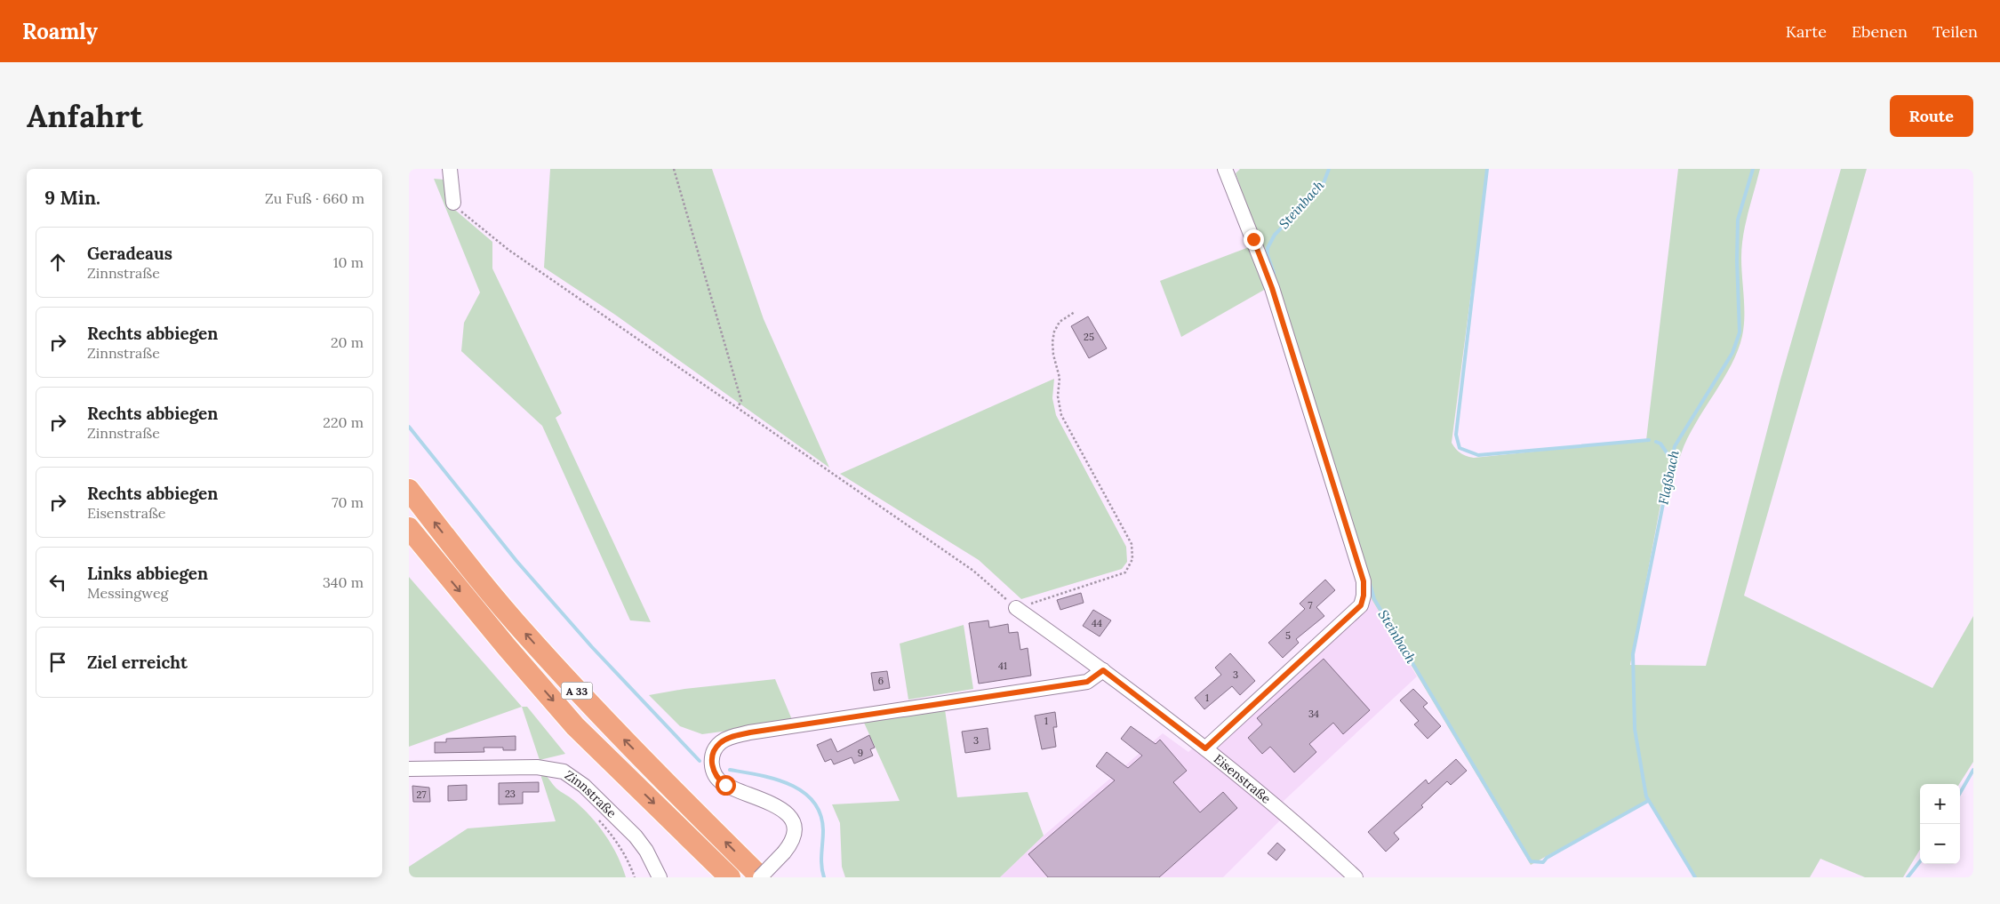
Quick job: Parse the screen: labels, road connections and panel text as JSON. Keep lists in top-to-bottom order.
{
  "streets": {
    "highway": ["A 33"],
    "street": ["Eisenstraße", "Zinnstraße"]
  },
  "water": ["Steinbach", "Flaßbach"],
  "house_numbers": [
    "25",
    "7",
    "44",
    "5",
    "41",
    "3",
    "6",
    "1",
    "34",
    "1",
    "3",
    "9",
    "23",
    "27"
  ],
  "page": {
    "header": "Roamly",
    "nav": ["Karte", "Ebenen", "Teilen"],
    "buttons": "Route",
    "title": "Anfahrt",
    "heading": ["9 Min.", "Zu Fuß · 660 m"],
    "list": [
      ["Geradeaus", "Zinnstraße", "10 m"],
      ["Rechts abbiegen", "Zinnstraße", "20 m"],
      ["Rechts abbiegen", "Zinnstraße", "220 m"],
      ["Rechts abbiegen", "Eisenstraße", "70 m"],
      ["Links abbiegen", "Messingweg", "340 m"],
      "Ziel erreicht"
    ],
    "map_buttons": ["+", "−"]
  }
}
